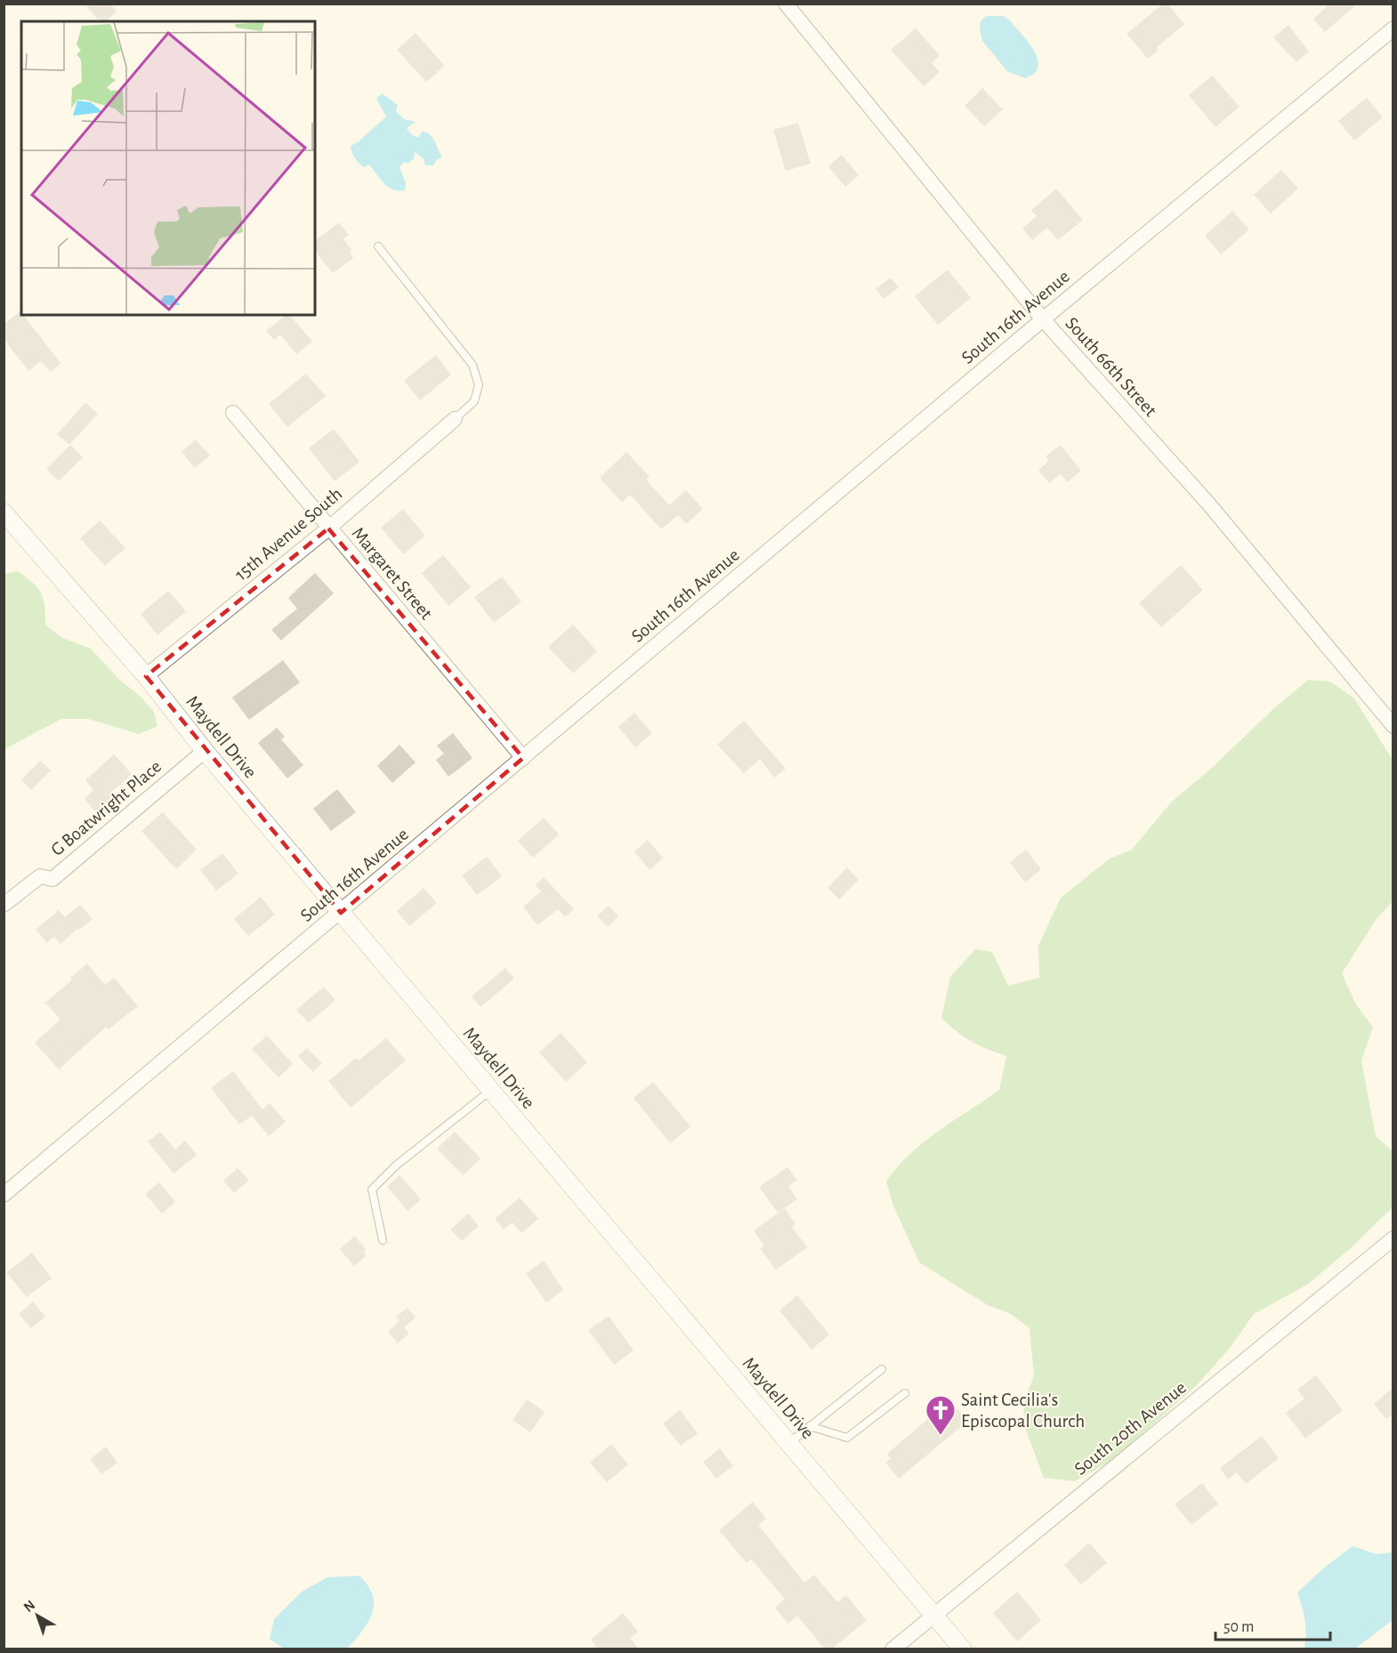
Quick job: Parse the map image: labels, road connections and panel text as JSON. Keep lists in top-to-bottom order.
{
  "streets": {
    "street": [
      "South 16th Avenue",
      "South 66th Street",
      "15th Avenue South",
      "Margaret Street",
      "Maydell Drive",
      "G Boatwright Place",
      "South 20th Avenue"
    ]
  },
  "crossings": [
    ["South 16th Avenue", "South 66th Street"],
    ["South 16th Avenue", "Margaret Street"],
    ["South 16th Avenue", "Maydell Drive"],
    ["15th Avenue South", "Margaret Street"],
    ["15th Avenue South", "Maydell Drive"],
    ["Maydell Drive", "G Boatwright Place"],
    ["Maydell Drive", "South 20th Avenue"]
  ],
  "places": {
    "church": ["Saint Cecilia's Episcopal Church"]
  },
  "scale_bar": "50 m",
  "north": "top left"
}
